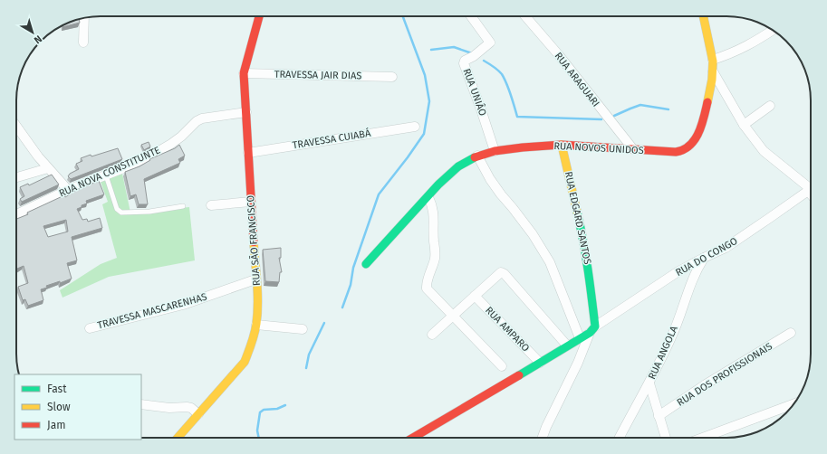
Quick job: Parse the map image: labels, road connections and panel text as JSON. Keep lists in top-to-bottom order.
{
  "streets": {
    "street": [
      "TRAVESSA JAIR DIAS",
      "RUA ARAGUARI",
      "RUA UNIÂO",
      "TRAVESSA CUIABÁ",
      "RUA NOVOS UNIDOS",
      "RUA NOVA CONSTITUNTE",
      "RUA EDGARD SANTOS",
      "RUA SÃO FRANCISCO",
      "RUA DO CONGO",
      "TRAVESSA MASCARENHAS",
      "RUA AMPARO",
      "RUA ANGOLA",
      "RUA DOS PROFISSIONAIS"
    ]
  },
  "crossings": [
    ["TRAVESSA JAIR DIAS", "RUA SÃO FRANCISCO"],
    ["RUA ARAGUARI", "RUA NOVOS UNIDOS"],
    ["RUA UNIÂO", "RUA NOVOS UNIDOS"],
    ["TRAVESSA CUIABÁ", "RUA SÃO FRANCISCO"],
    ["RUA NOVOS UNIDOS", "RUA EDGARD SANTOS"],
    ["RUA NOVA CONSTITUNTE", "RUA SÃO FRANCISCO"],
    ["RUA EDGARD SANTOS", "RUA DO CONGO"],
    ["RUA SÃO FRANCISCO", "TRAVESSA MASCARENHAS"],
    ["RUA DO CONGO", "RUA AMPARO"],
    ["RUA DO CONGO", "RUA ANGOLA"]
  ],
  "legend": ["Fast", "Slow", "Jam"],
  "north": "bottom right"
}
